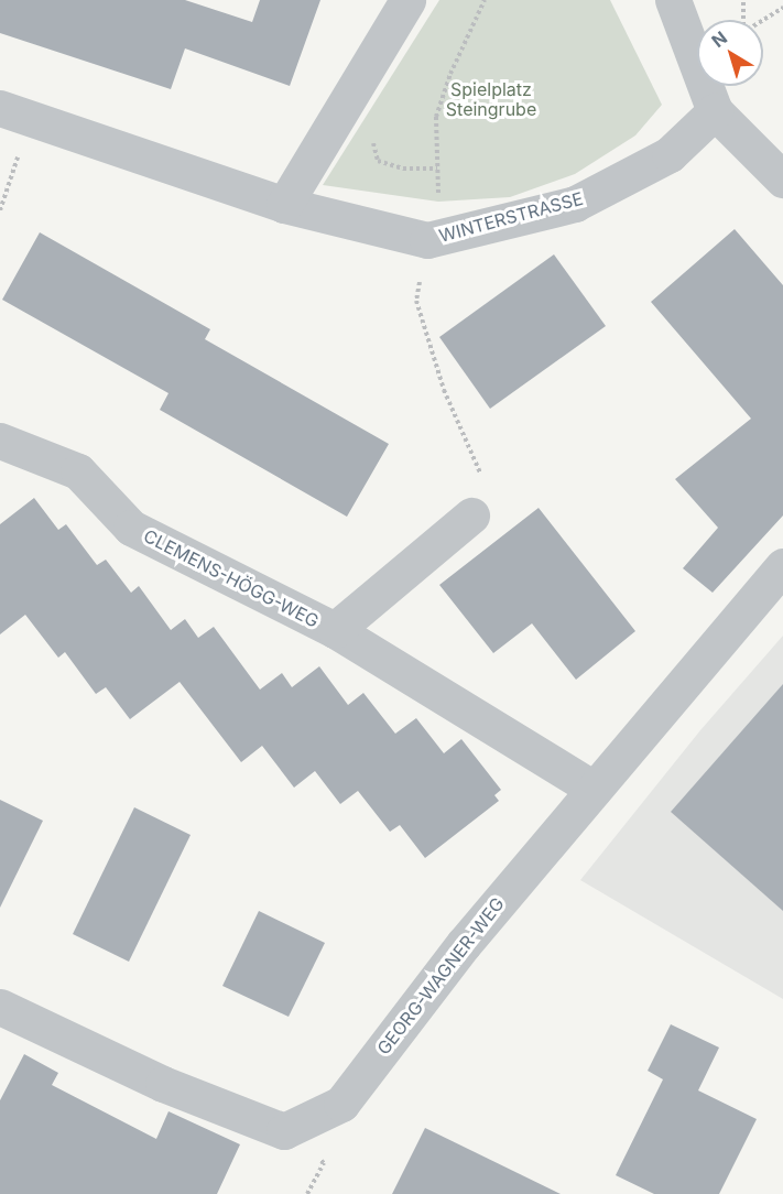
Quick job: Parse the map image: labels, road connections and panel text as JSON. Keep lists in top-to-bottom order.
{
  "streets": {
    "street": ["WINTERSTRASSE", "CLEMENS-HÖGG-WEG", "GEORG-WAGNER-WEG"]
  },
  "crossings": [
    ["CLEMENS-HÖGG-WEG", "GEORG-WAGNER-WEG"]
  ],
  "parks": ["Spielplatz Steingrube"],
  "north": "top left"
}
